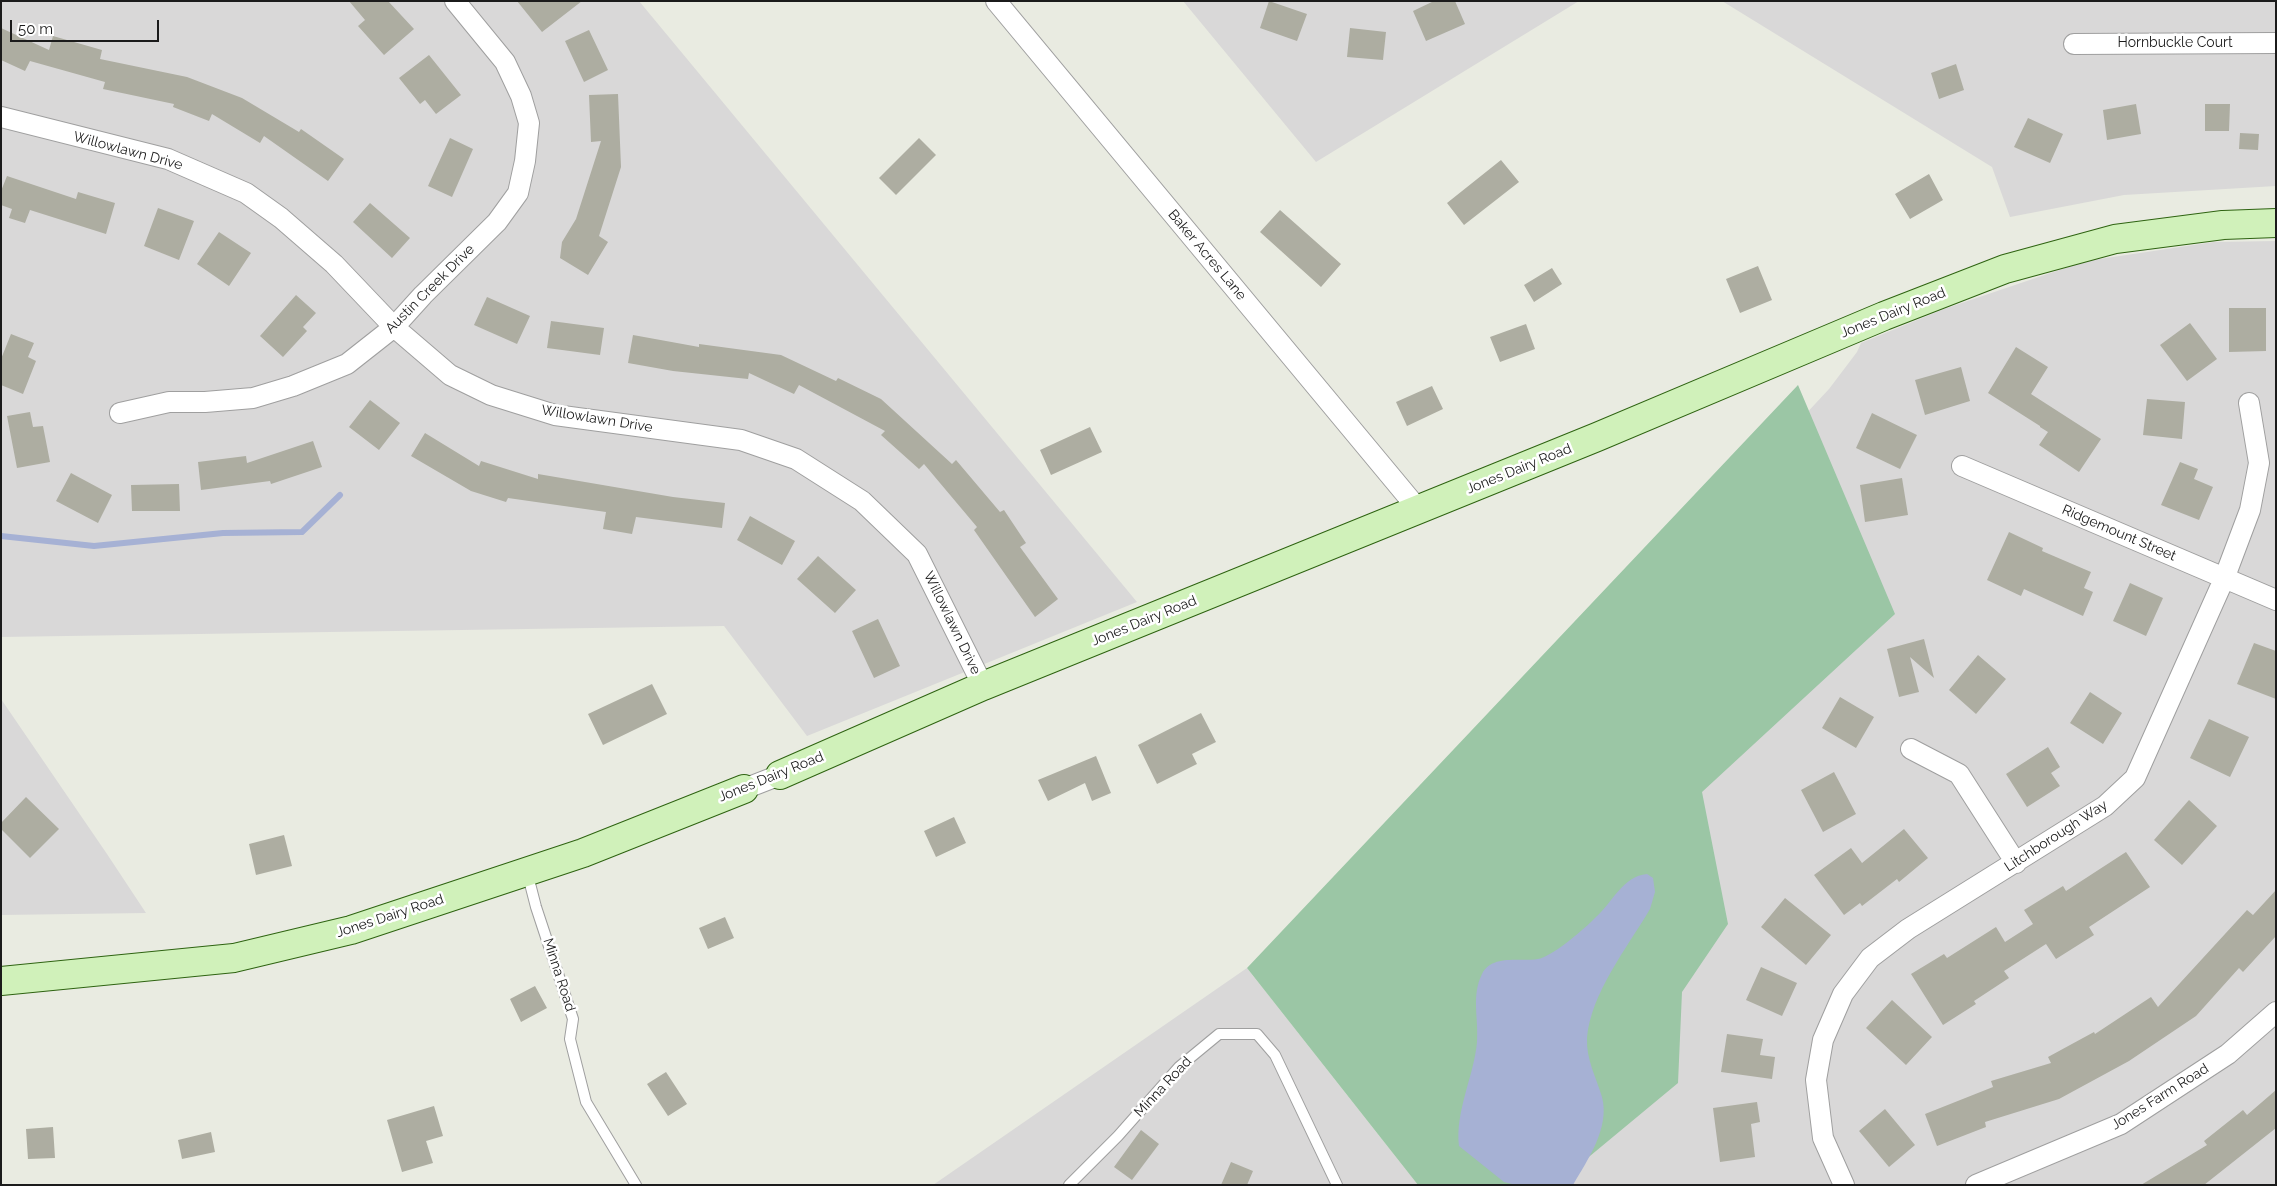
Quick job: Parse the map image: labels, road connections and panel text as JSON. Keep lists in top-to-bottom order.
{
  "streets": {
    "street": [
      "Hornbuckle Court",
      "Willowlawn Drive",
      "Baker Acres Lane",
      "Austin Creek Drive",
      "Jones Dairy Road",
      "Ridgemount Street",
      "Litchborough Way",
      "Jones Farm Road"
    ],
    "lane": ["Minna Road"]
  },
  "crossings": [
    ["Willowlawn Drive", "Austin Creek Drive"],
    ["Willowlawn Drive", "Jones Dairy Road"],
    ["Baker Acres Lane", "Jones Dairy Road"],
    ["Jones Dairy Road", "Minna Road"],
    ["Ridgemount Street", "Litchborough Way"]
  ],
  "scale_bar": "50 m"
}
